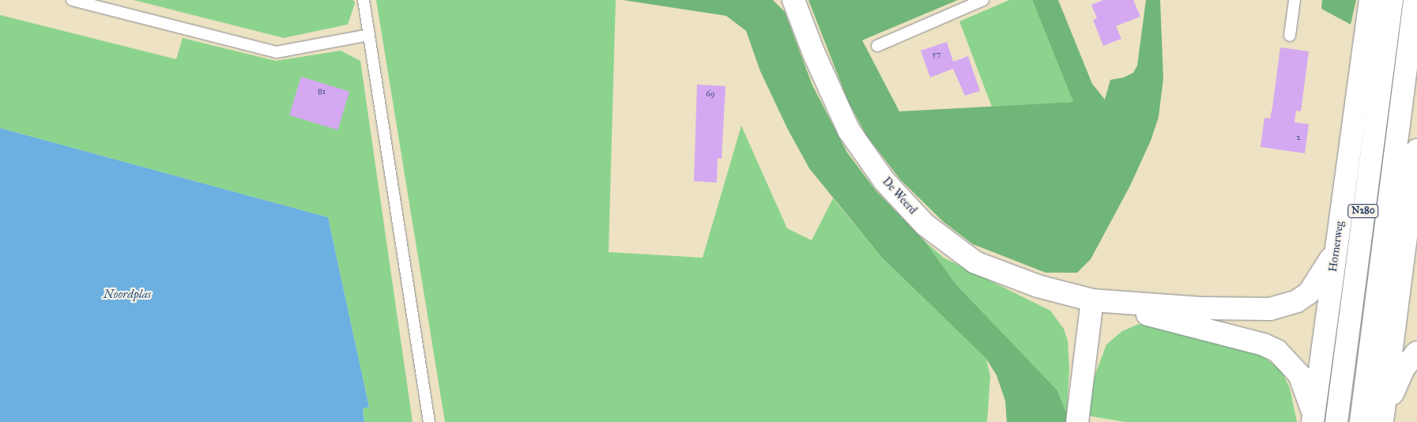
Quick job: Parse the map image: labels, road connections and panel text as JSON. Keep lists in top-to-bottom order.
{
  "streets": {
    "main road": ["De Weerd", "N280", "Hornerweg"]
  },
  "water": ["Noordplas"],
  "house_numbers": [
    "57",
    "81",
    "69",
    "2"
  ]
}
